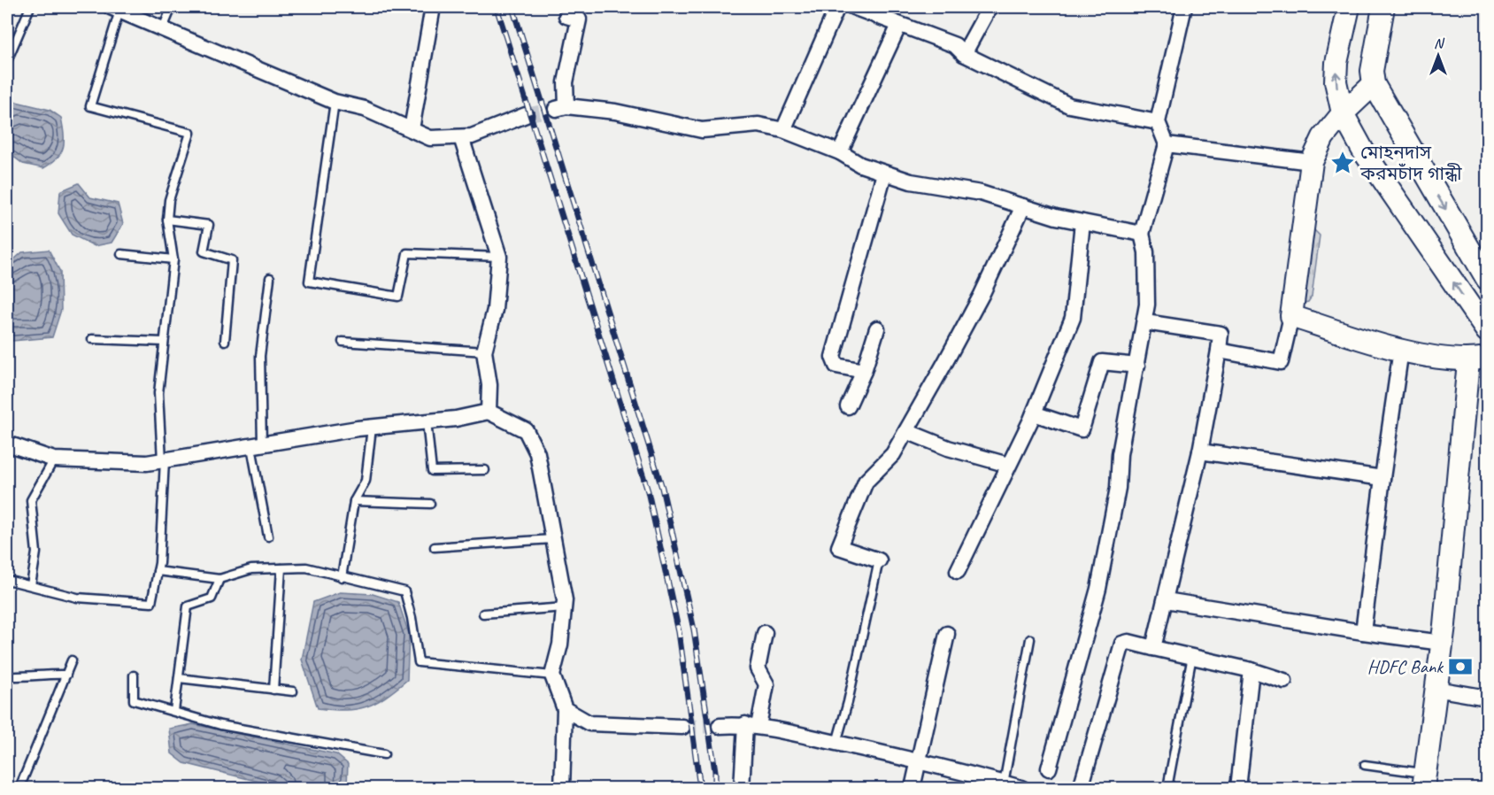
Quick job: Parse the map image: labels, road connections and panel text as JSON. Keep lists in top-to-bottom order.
{
  "places": {
    "place": ["মোহনদাস করমচাঁদ গান্ধী"],
    "bank": ["HDFC Bank"]
  },
  "north": "top"
}
